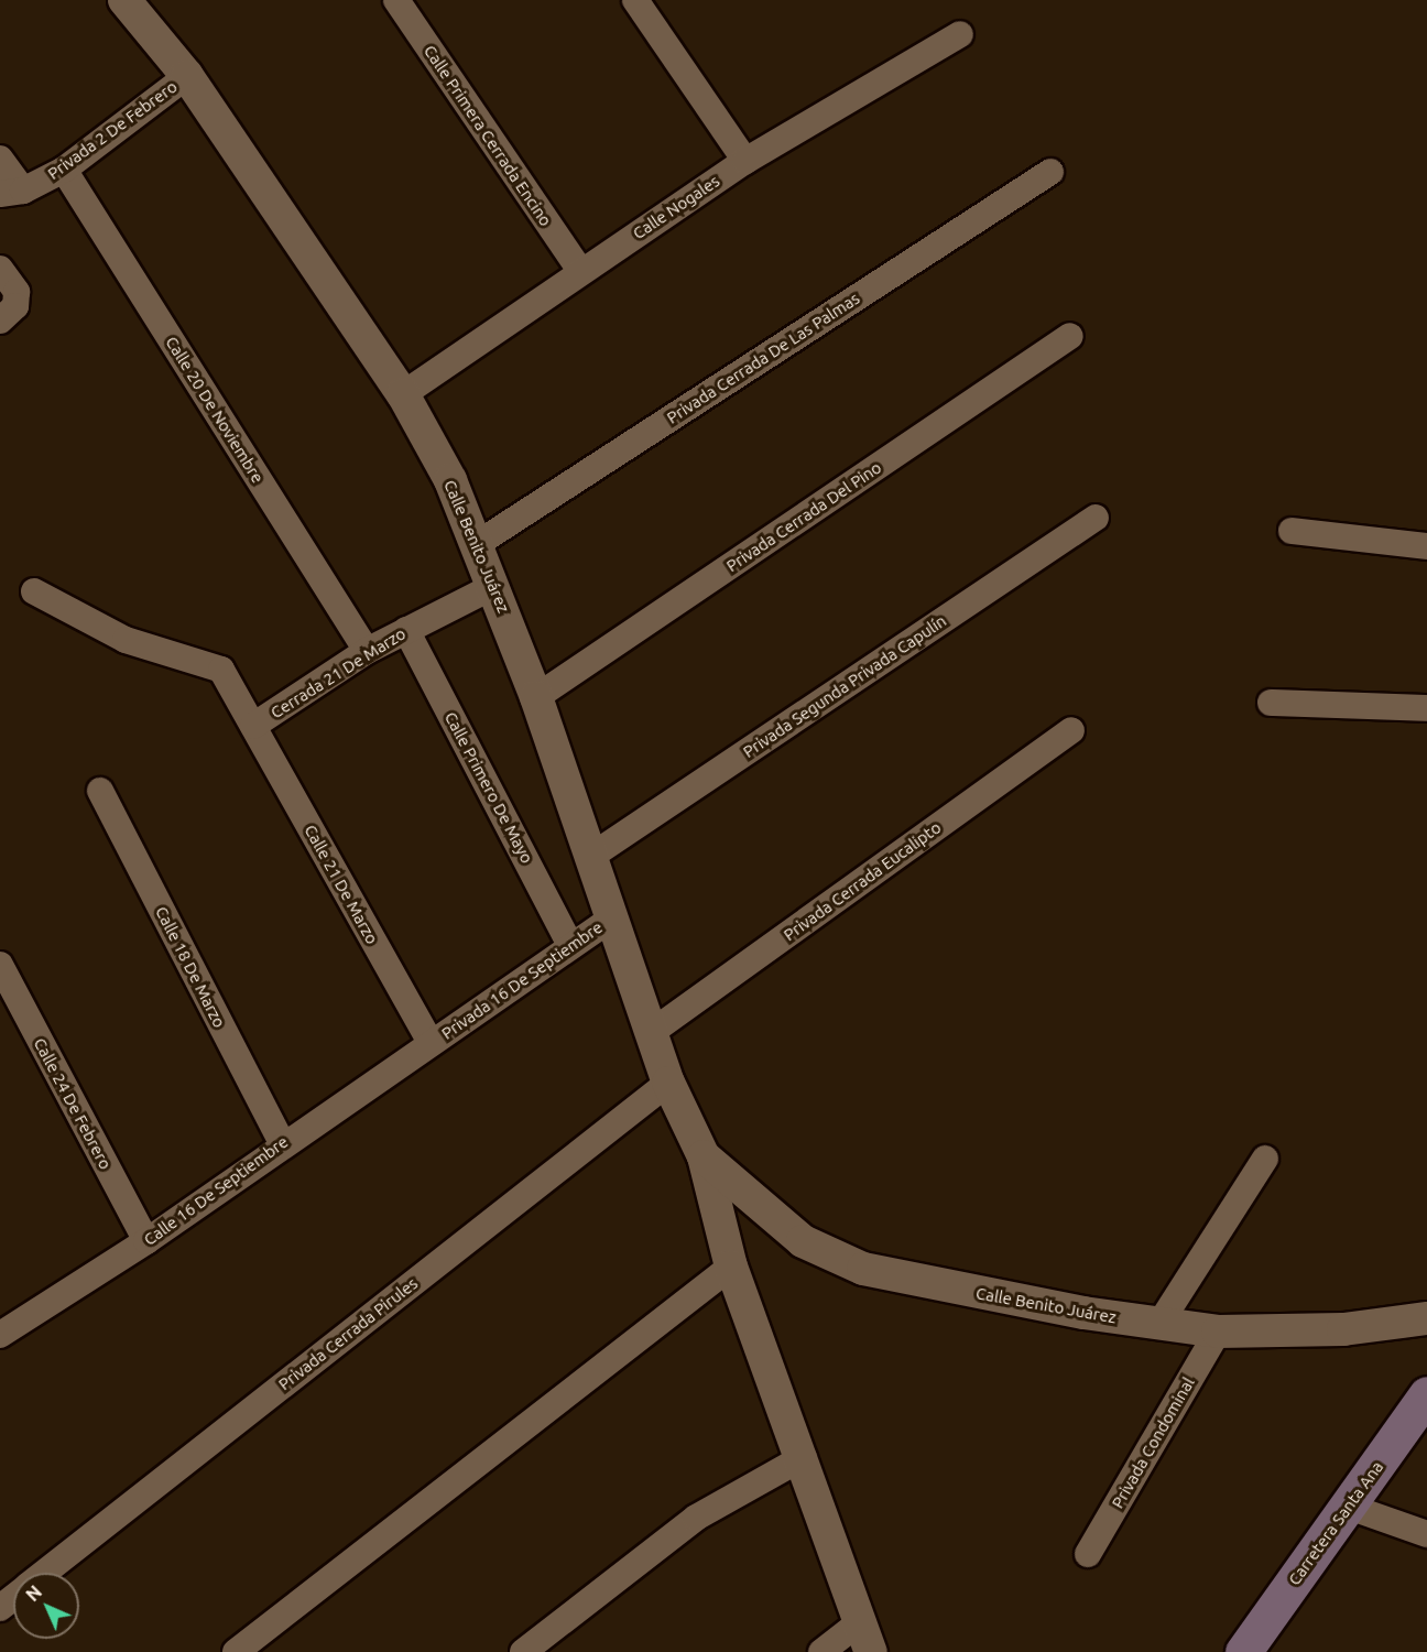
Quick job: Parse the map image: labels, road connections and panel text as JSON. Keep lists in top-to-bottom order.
{
  "streets": {
    "main road": ["Carretera Santa Ana"],
    "street": [
      "Privada 2 De Febrero",
      "Calle Primera Cerrada Encino",
      "Calle Nogales",
      "Privada Cerrada De Las Palmas",
      "Calle 20 De Noviembre",
      "Privada Cerrada Del Pino",
      "Calle Benito Juárez",
      "Cerrada 21 De Marzo",
      "Privada Segunda Privada Capulín",
      "Calle Primero De Mayo",
      "Privada Cerrada Eucalipto",
      "Calle 21 De Marzo",
      "Calle 18 De Marzo",
      "Privada 16 De Septiembre",
      "Calle 24 De Febrero",
      "Calle 16 De Septiembre",
      "Privada Cerrada Pirules",
      "Privada Condominal"
    ]
  },
  "crossings": [
    ["Privada 2 De Febrero", "Calle 20 De Noviembre"],
    ["Privada 2 De Febrero", "Calle Benito Juárez"],
    ["Calle Primera Cerrada Encino", "Calle Nogales"],
    ["Calle Nogales", "Calle Benito Juárez"],
    ["Privada Cerrada De Las Palmas", "Calle Benito Juárez"],
    ["Calle 20 De Noviembre", "Cerrada 21 De Marzo"],
    ["Privada Cerrada Del Pino", "Calle Benito Juárez"],
    ["Calle Benito Juárez", "Cerrada 21 De Marzo"],
    ["Calle Benito Juárez", "Privada Segunda Privada Capulín"],
    ["Calle Benito Juárez", "Privada Cerrada Eucalipto"],
    ["Calle Benito Juárez", "Privada 16 De Septiembre"],
    ["Calle Benito Juárez", "Privada Cerrada Pirules"],
    ["Calle Benito Juárez", "Privada Condominal"],
    ["Cerrada 21 De Marzo", "Calle Primero De Mayo"],
    ["Cerrada 21 De Marzo", "Calle 21 De Marzo"],
    ["Calle Primero De Mayo", "Privada 16 De Septiembre"],
    ["Calle 21 De Marzo", "Privada 16 De Septiembre"],
    ["Calle 21 De Marzo", "Calle 16 De Septiembre"],
    ["Calle 18 De Marzo", "Calle 16 De Septiembre"],
    ["Privada 16 De Septiembre", "Calle 16 De Septiembre"],
    ["Calle 24 De Febrero", "Calle 16 De Septiembre"]
  ],
  "north": "top left"
}
